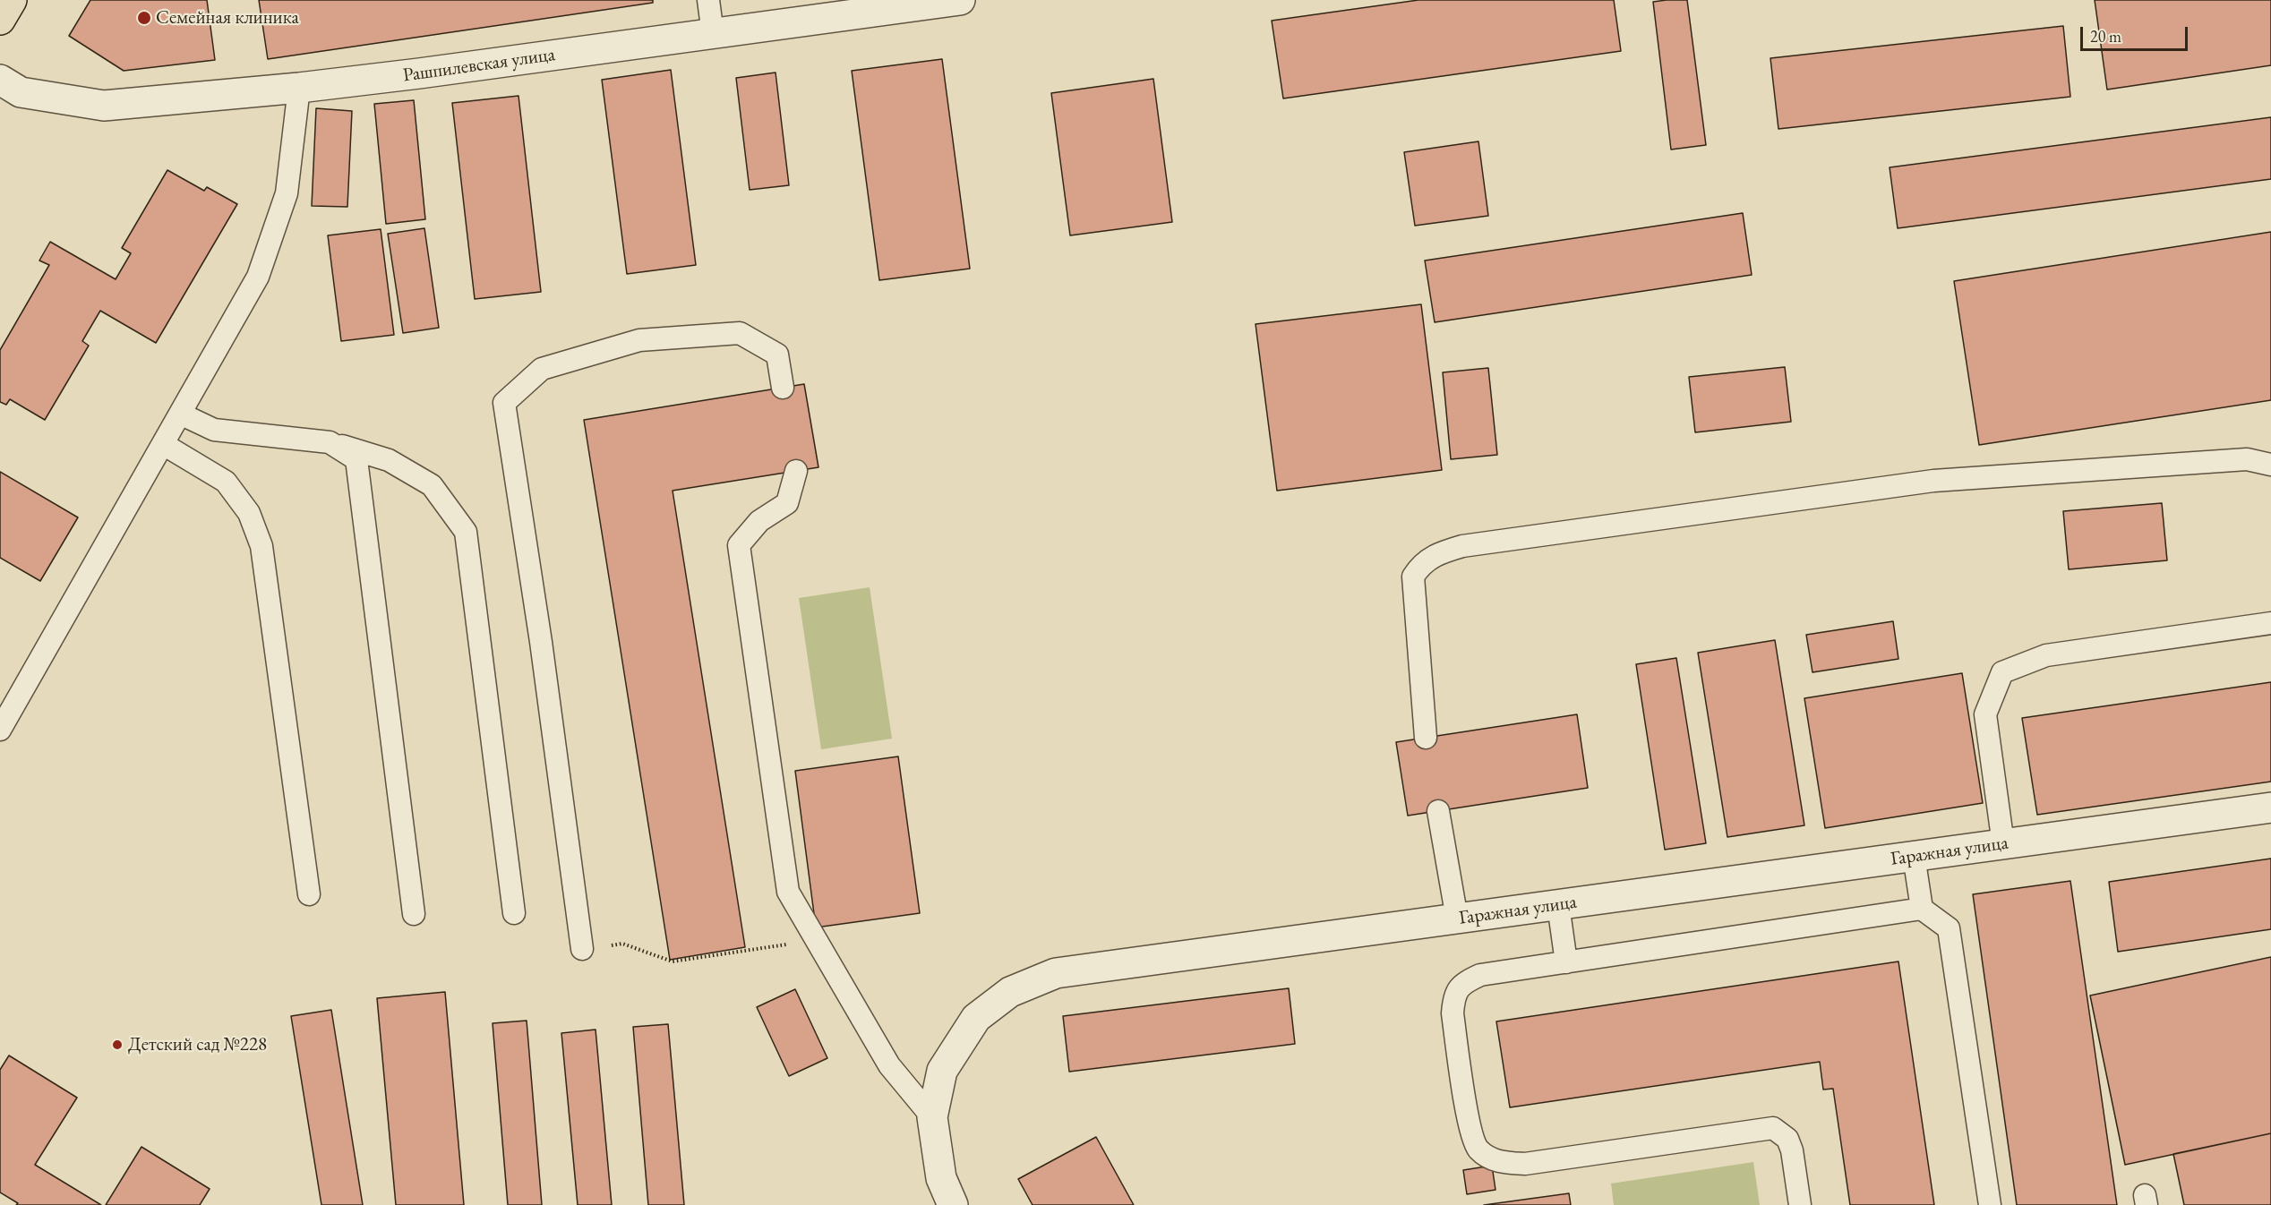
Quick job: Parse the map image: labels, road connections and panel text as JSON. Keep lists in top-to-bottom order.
{
  "streets": {
    "street": ["Рашпилевская улица", "Гаражная улица"]
  },
  "places": ["Семейная клиника", "Детский сад №228"],
  "scale_bar": "20 m"
}
